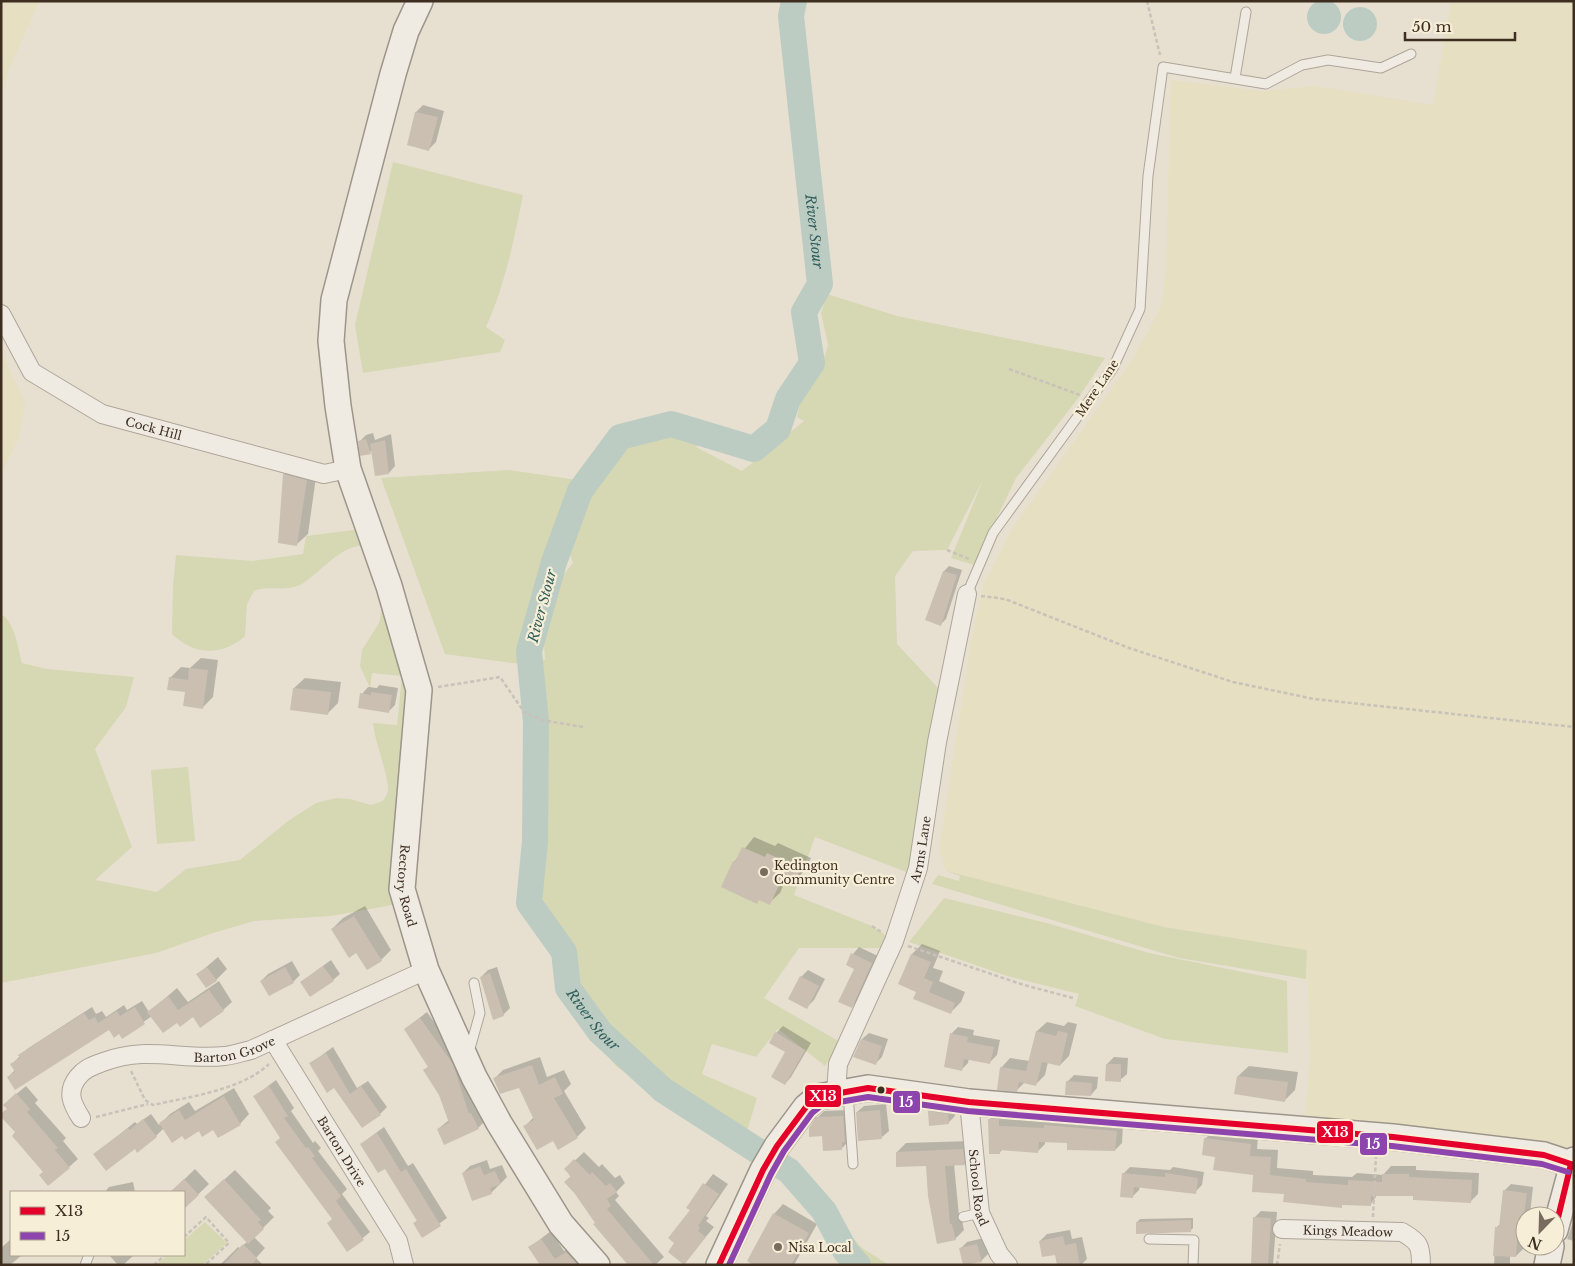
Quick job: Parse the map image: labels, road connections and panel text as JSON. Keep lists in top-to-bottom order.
{
  "streets": {
    "street": [
      "Cock Hill",
      "Arms Lane",
      "Rectory Road",
      "Barton Grove",
      "Barton Drive",
      "School Road",
      "Kings Meadow"
    ],
    "lane": ["Mere Lane"]
  },
  "crossings": [
    ["Mere Lane", "Arms Lane"],
    ["Cock Hill", "Rectory Road"],
    ["Rectory Road", "Barton Grove"],
    ["Barton Grove", "Barton Drive"]
  ],
  "water": ["River Stour"],
  "places": ["Kedington Community Centre", "Nisa Local"],
  "lines": ["transit line X13", "transit line 15"],
  "legend": ["X13", "15"],
  "scale_bar": "50 m",
  "north": "bottom left"
}
